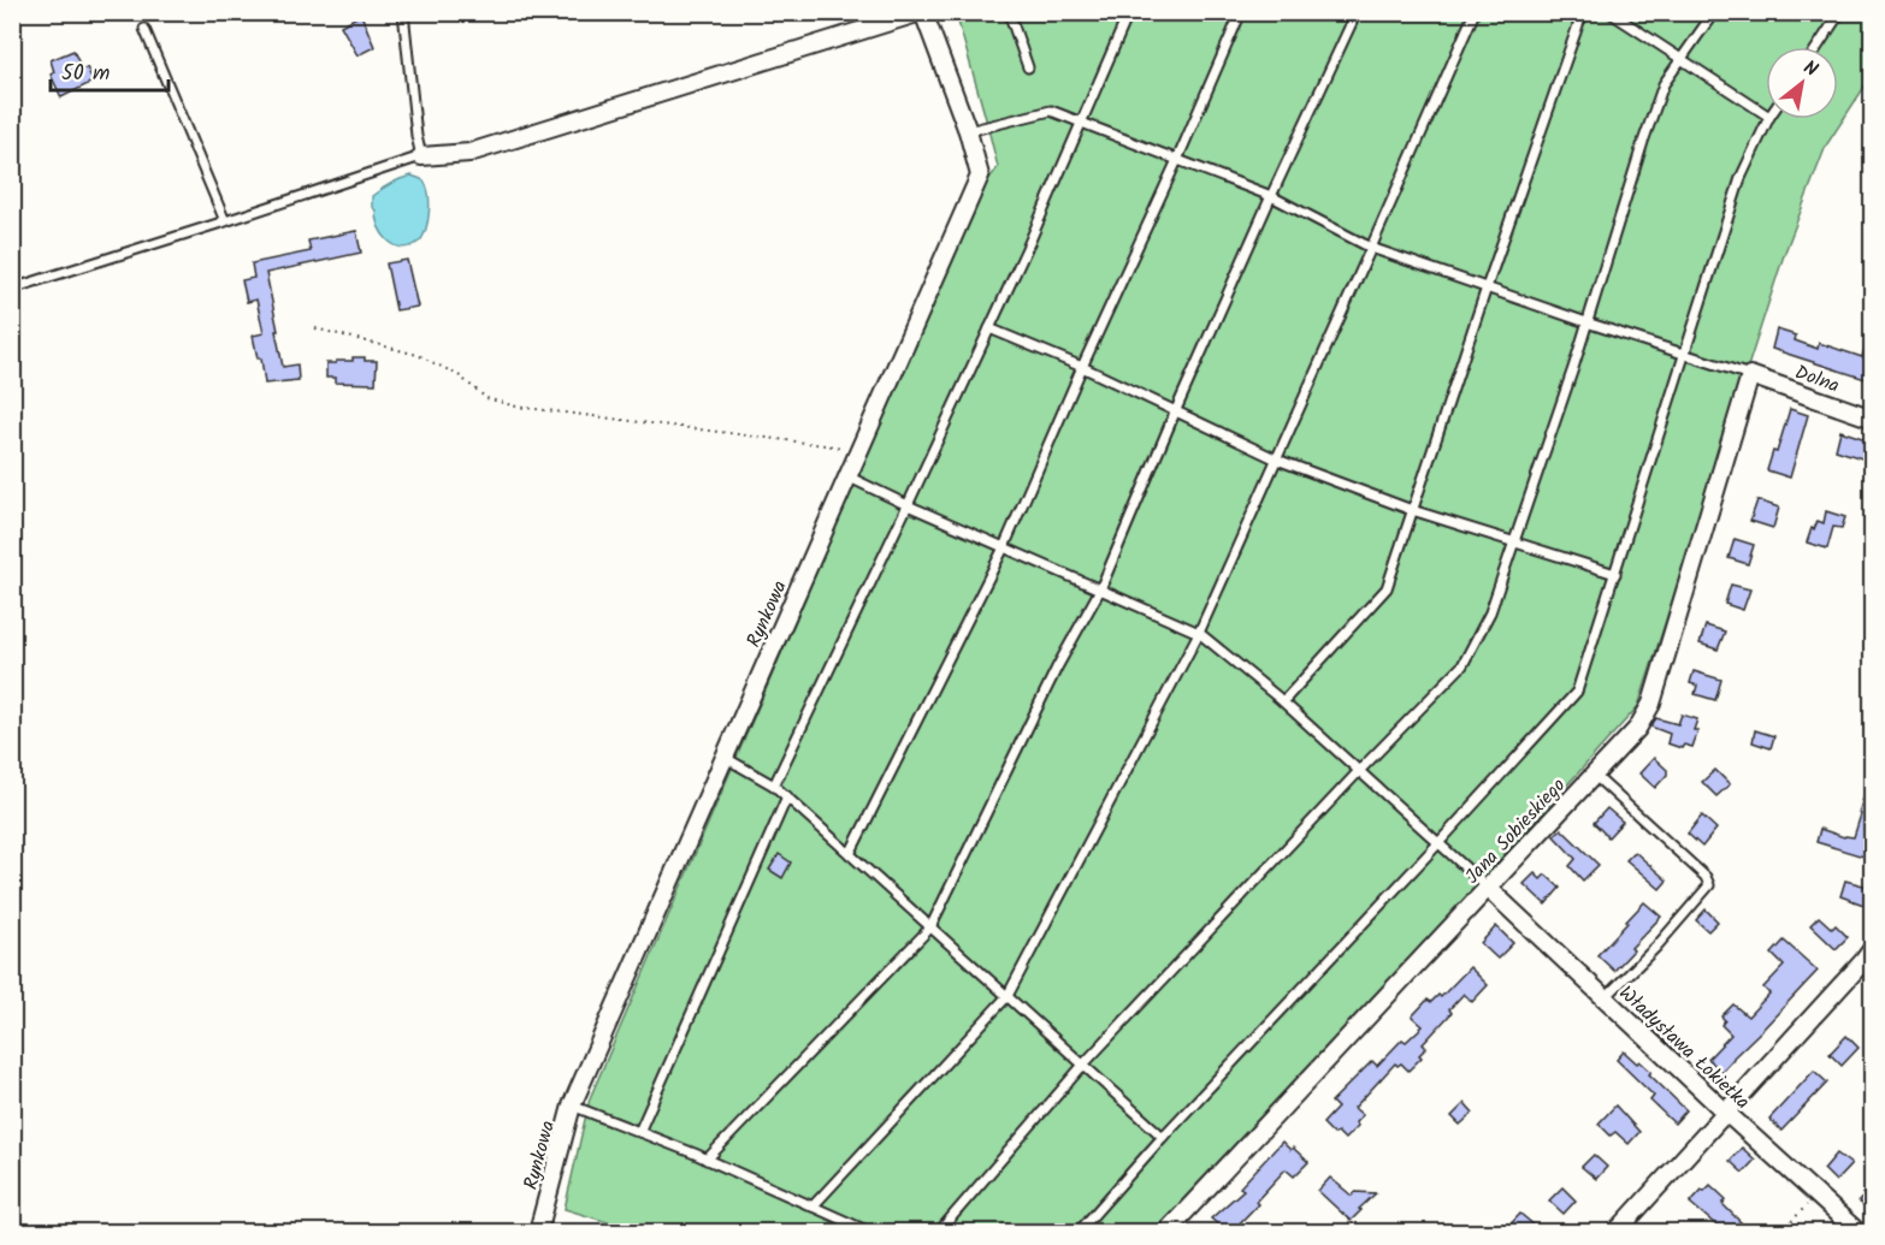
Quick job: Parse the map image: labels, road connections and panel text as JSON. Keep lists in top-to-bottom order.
{
  "streets": {
    "street": [
      "Dolna",
      "Rynkowa",
      "Jana Sobieskiego",
      "Władysława Łokietka"
    ]
  },
  "crossings": [
    ["Dolna", "Jana Sobieskiego"],
    ["Jana Sobieskiego", "Władysława Łokietka"]
  ],
  "scale_bar": "50 m",
  "north": "top right"
}
